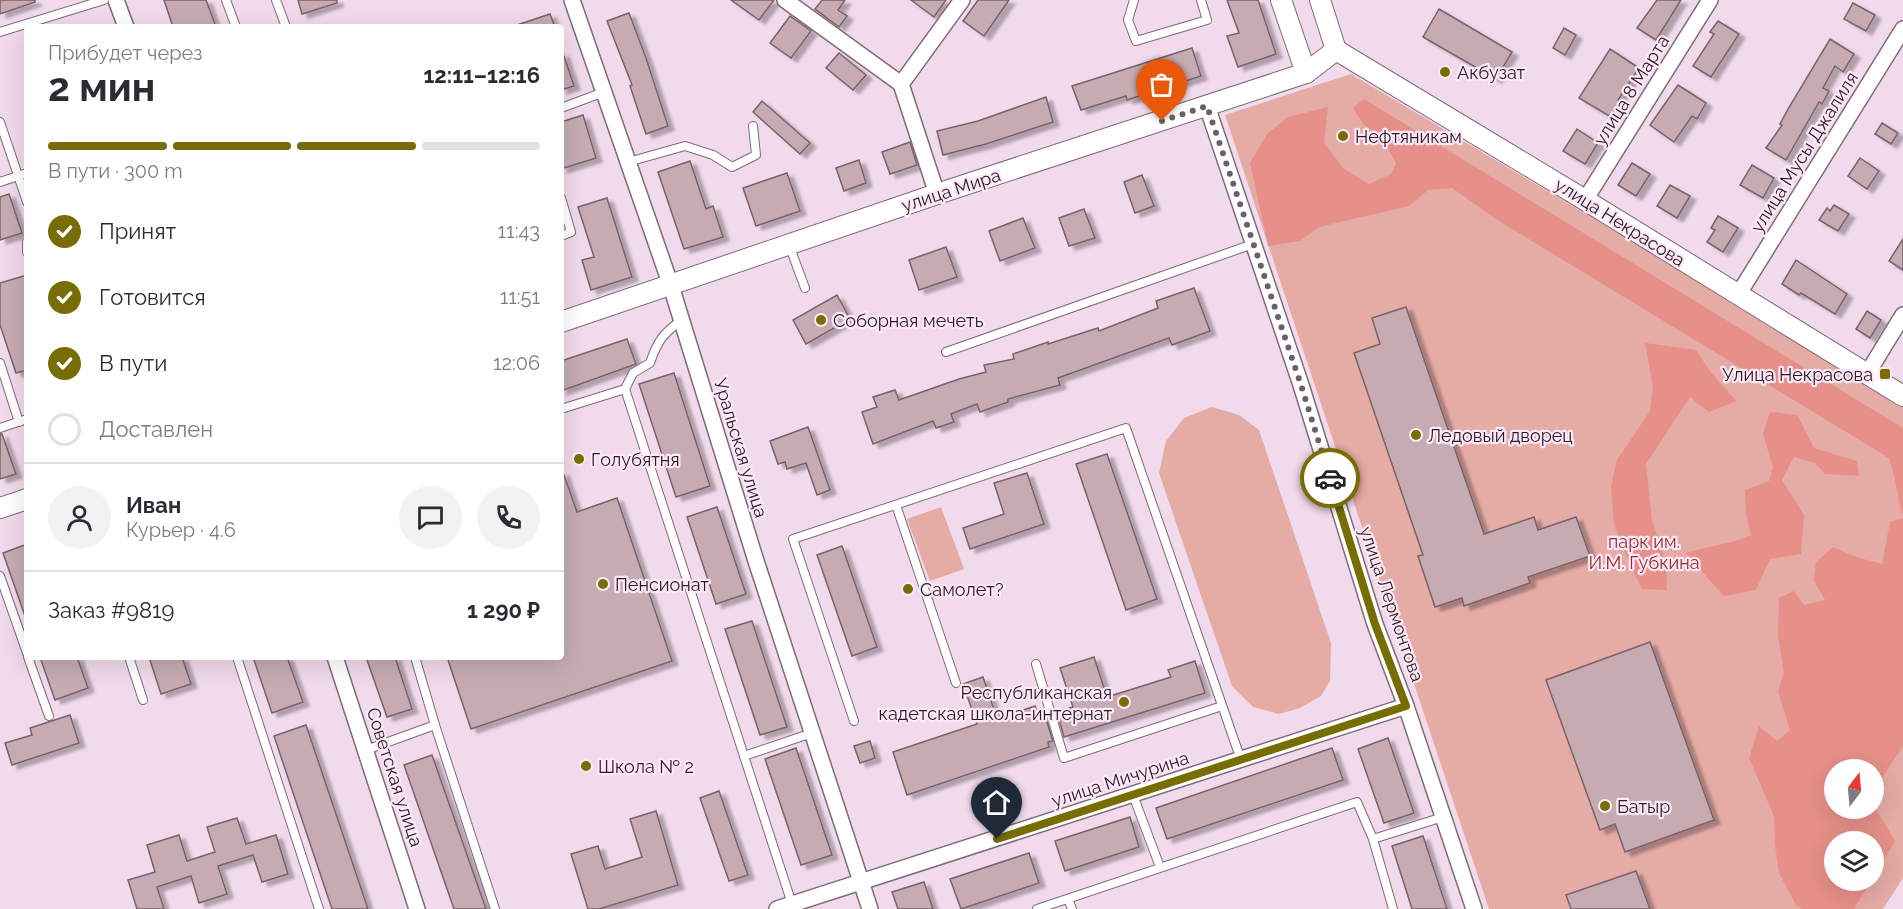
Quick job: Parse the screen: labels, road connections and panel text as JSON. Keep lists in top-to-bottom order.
{
  "streets": {
    "street": [
      "улица 8 Марта",
      "улица Мусы Джалиля",
      "улица Мира",
      "улица Некрасова",
      "Уральская улица",
      "улица Лермонтова",
      "Советская улица",
      "улица Мичурина"
    ]
  },
  "crossings": [
    ["улица 8 Марта", "улица Некрасова"],
    ["улица Мусы Джалиля", "улица Некрасова"],
    ["улица Мира", "улица Некрасова"],
    ["улица Мира", "Уральская улица"],
    ["улица Мира", "улица Лермонтова"],
    ["Уральская улица", "улица Мичурина"],
    ["улица Лермонтова", "улица Мичурина"]
  ],
  "parks": ["парк им. И.М. Губкина"],
  "places": {
    "other": [
      "Акбузат",
      "Нефтяникам",
      "Соборная мечеть",
      "Ледовый дворец",
      "Голубятня",
      "Пенсионат",
      "Самолет?",
      "Республиканская кадетская школа-интернат",
      "Школа № 2",
      "Батыр"
    ],
    "transit": ["Улица Некрасова"]
  },
  "north": "top",
  "page": {
    "heading": ["2 мин", "Прибудет через", "12:11–12:16"],
    "panel": [
      "Иван",
      "Курьер · 4.6",
      "Заказ #9819",
      "1 290 ₽"
    ],
    "bar": "В пути · 300 m",
    "list": [
      ["Принят", "11:43"],
      ["Готовится", "11:51"],
      ["В пути", "12:06"],
      "Доставлен"
    ]
  }
}
